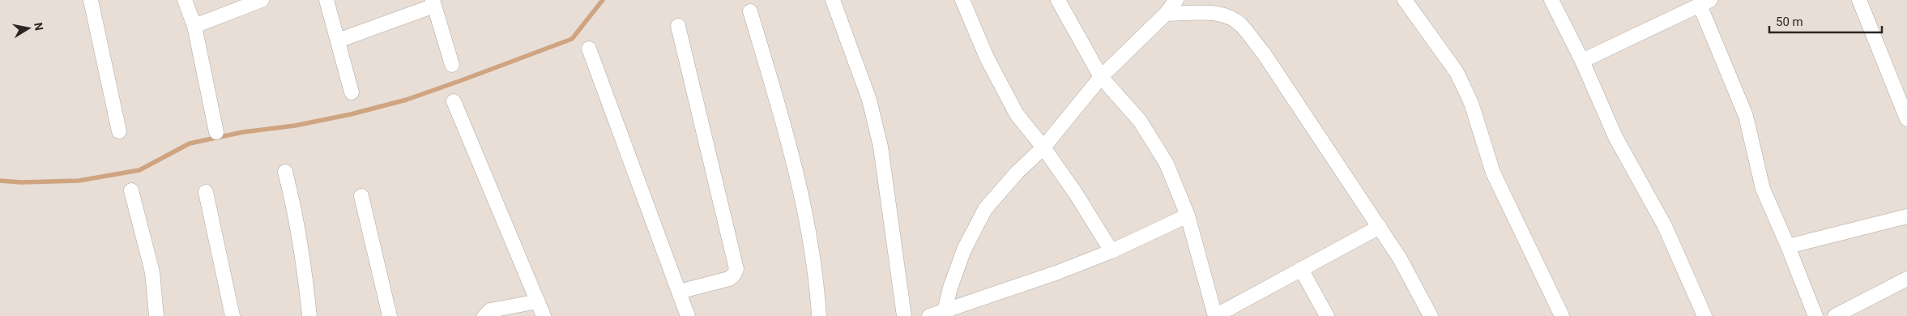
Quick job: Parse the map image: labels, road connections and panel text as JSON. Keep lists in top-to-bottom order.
{
  "scale_bar": "50 m",
  "north": "right"
}
